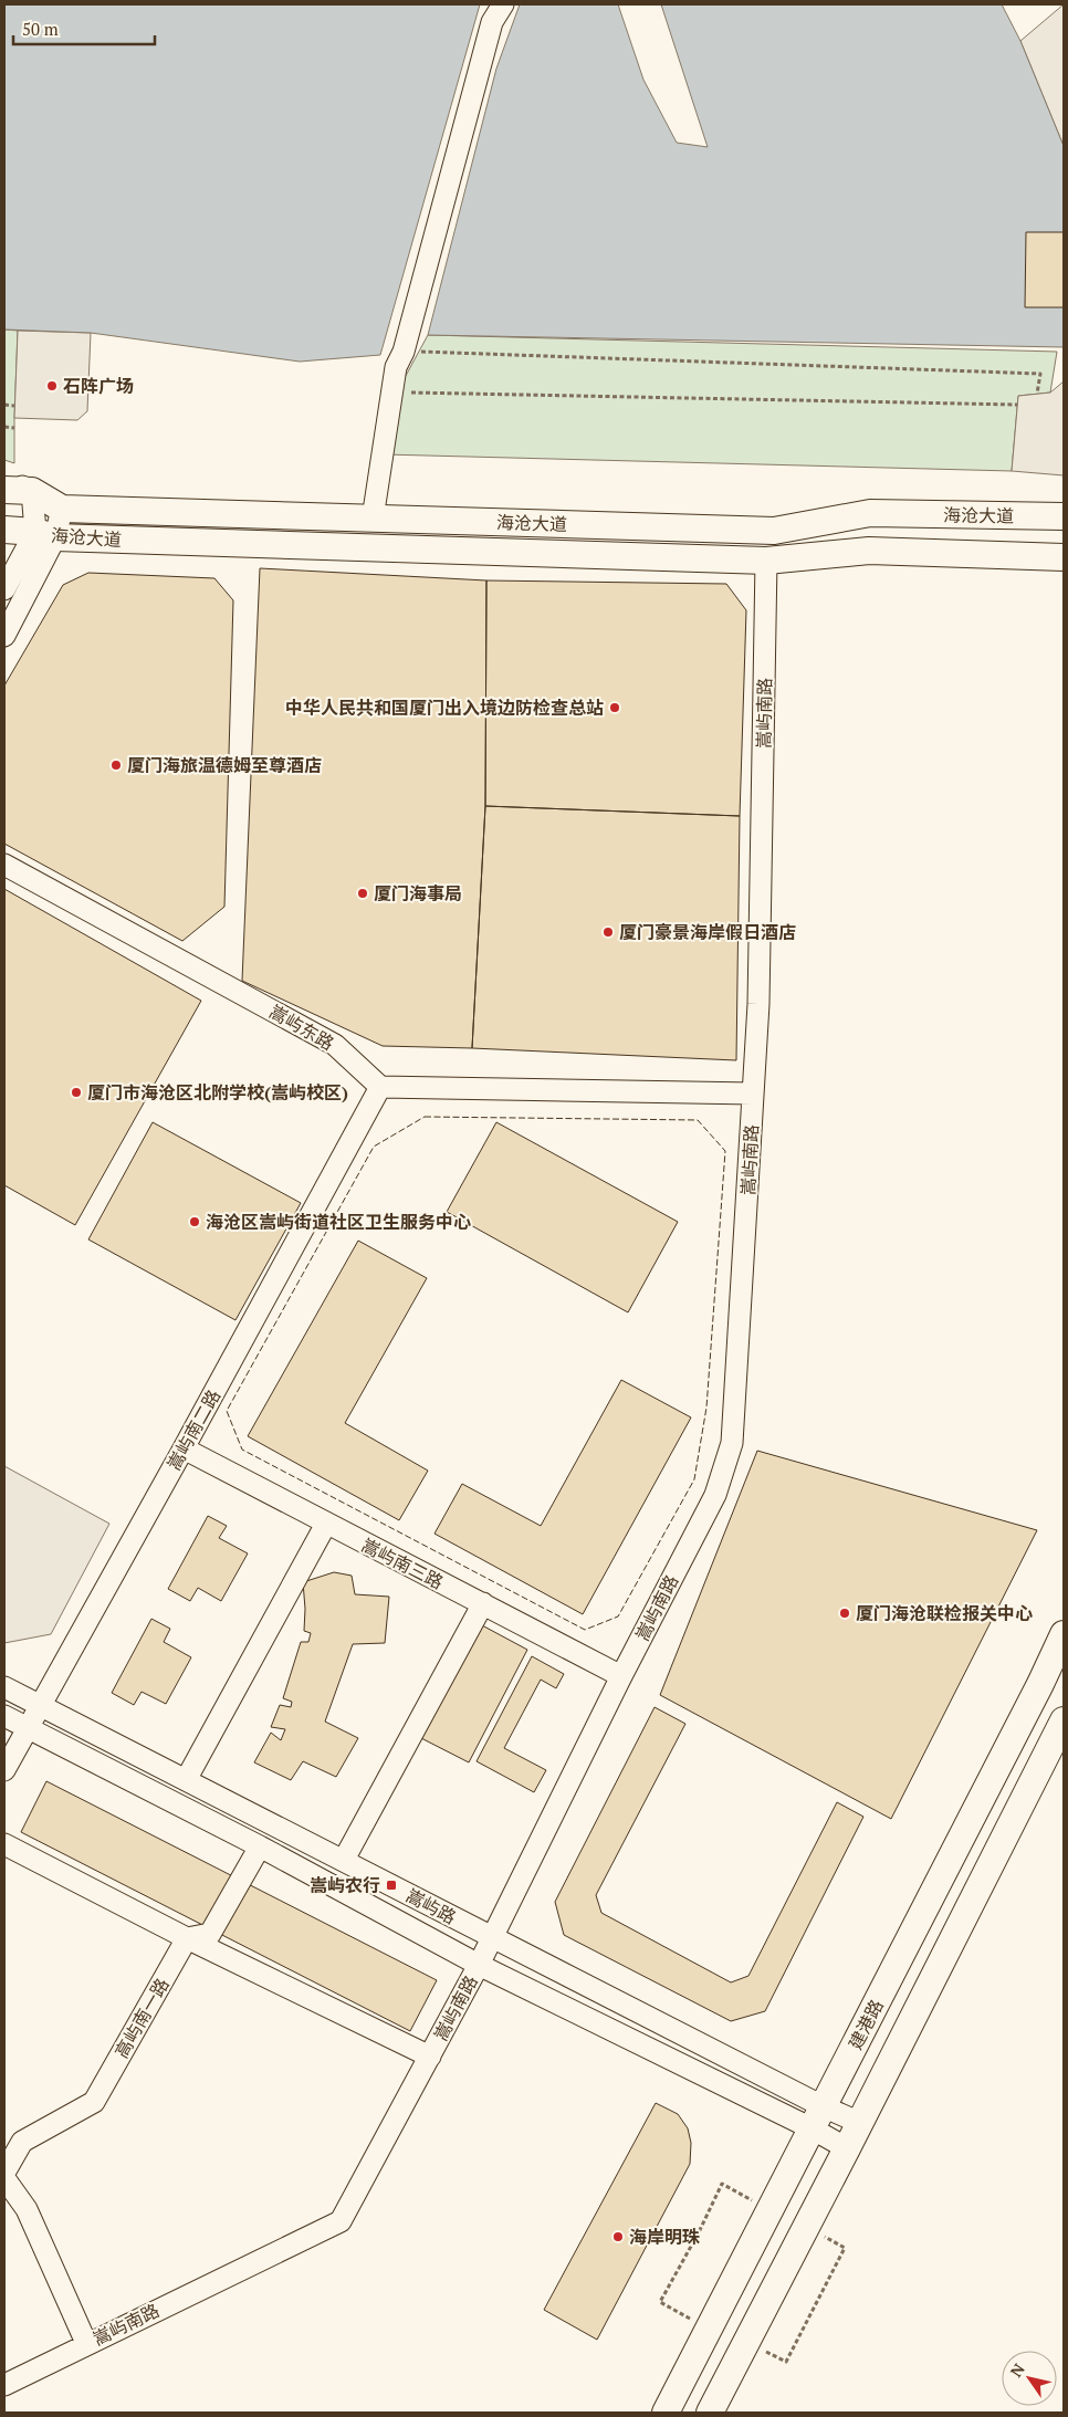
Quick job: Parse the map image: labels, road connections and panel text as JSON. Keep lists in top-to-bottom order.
{
  "streets": {
    "main road": ["海沧大道", "建港路"],
    "street": [
      "嵩屿南路",
      "嵩屿东路",
      "嵩屿南二路",
      "嵩屿南三路",
      "嵩屿路",
      "高屿南一路"
    ]
  },
  "crossings": [
    ["海沧大道", "嵩屿南路"],
    ["嵩屿南路", "嵩屿南三路"],
    ["嵩屿南路", "嵩屿路"],
    ["嵩屿东路", "嵩屿南二路"],
    ["嵩屿南二路", "嵩屿南三路"],
    ["嵩屿南二路", "嵩屿路"],
    ["嵩屿路", "建港路"]
  ],
  "places": {
    "other": [
      "石阵广场",
      "中华人民共和国厦门出入境边防检查总站",
      "厦门海旅温德姆至尊酒店",
      "厦门海事局",
      "厦门豪景海岸假日酒店",
      "厦门市海沧区北附学校(嵩屿校区)",
      "海沧区嵩屿街道社区卫生服务中心",
      "厦门海沧联检报关中心",
      "海岸明珠"
    ],
    "transit": ["嵩屿农行"]
  },
  "scale_bar": "50 m",
  "north": "top left"
}
